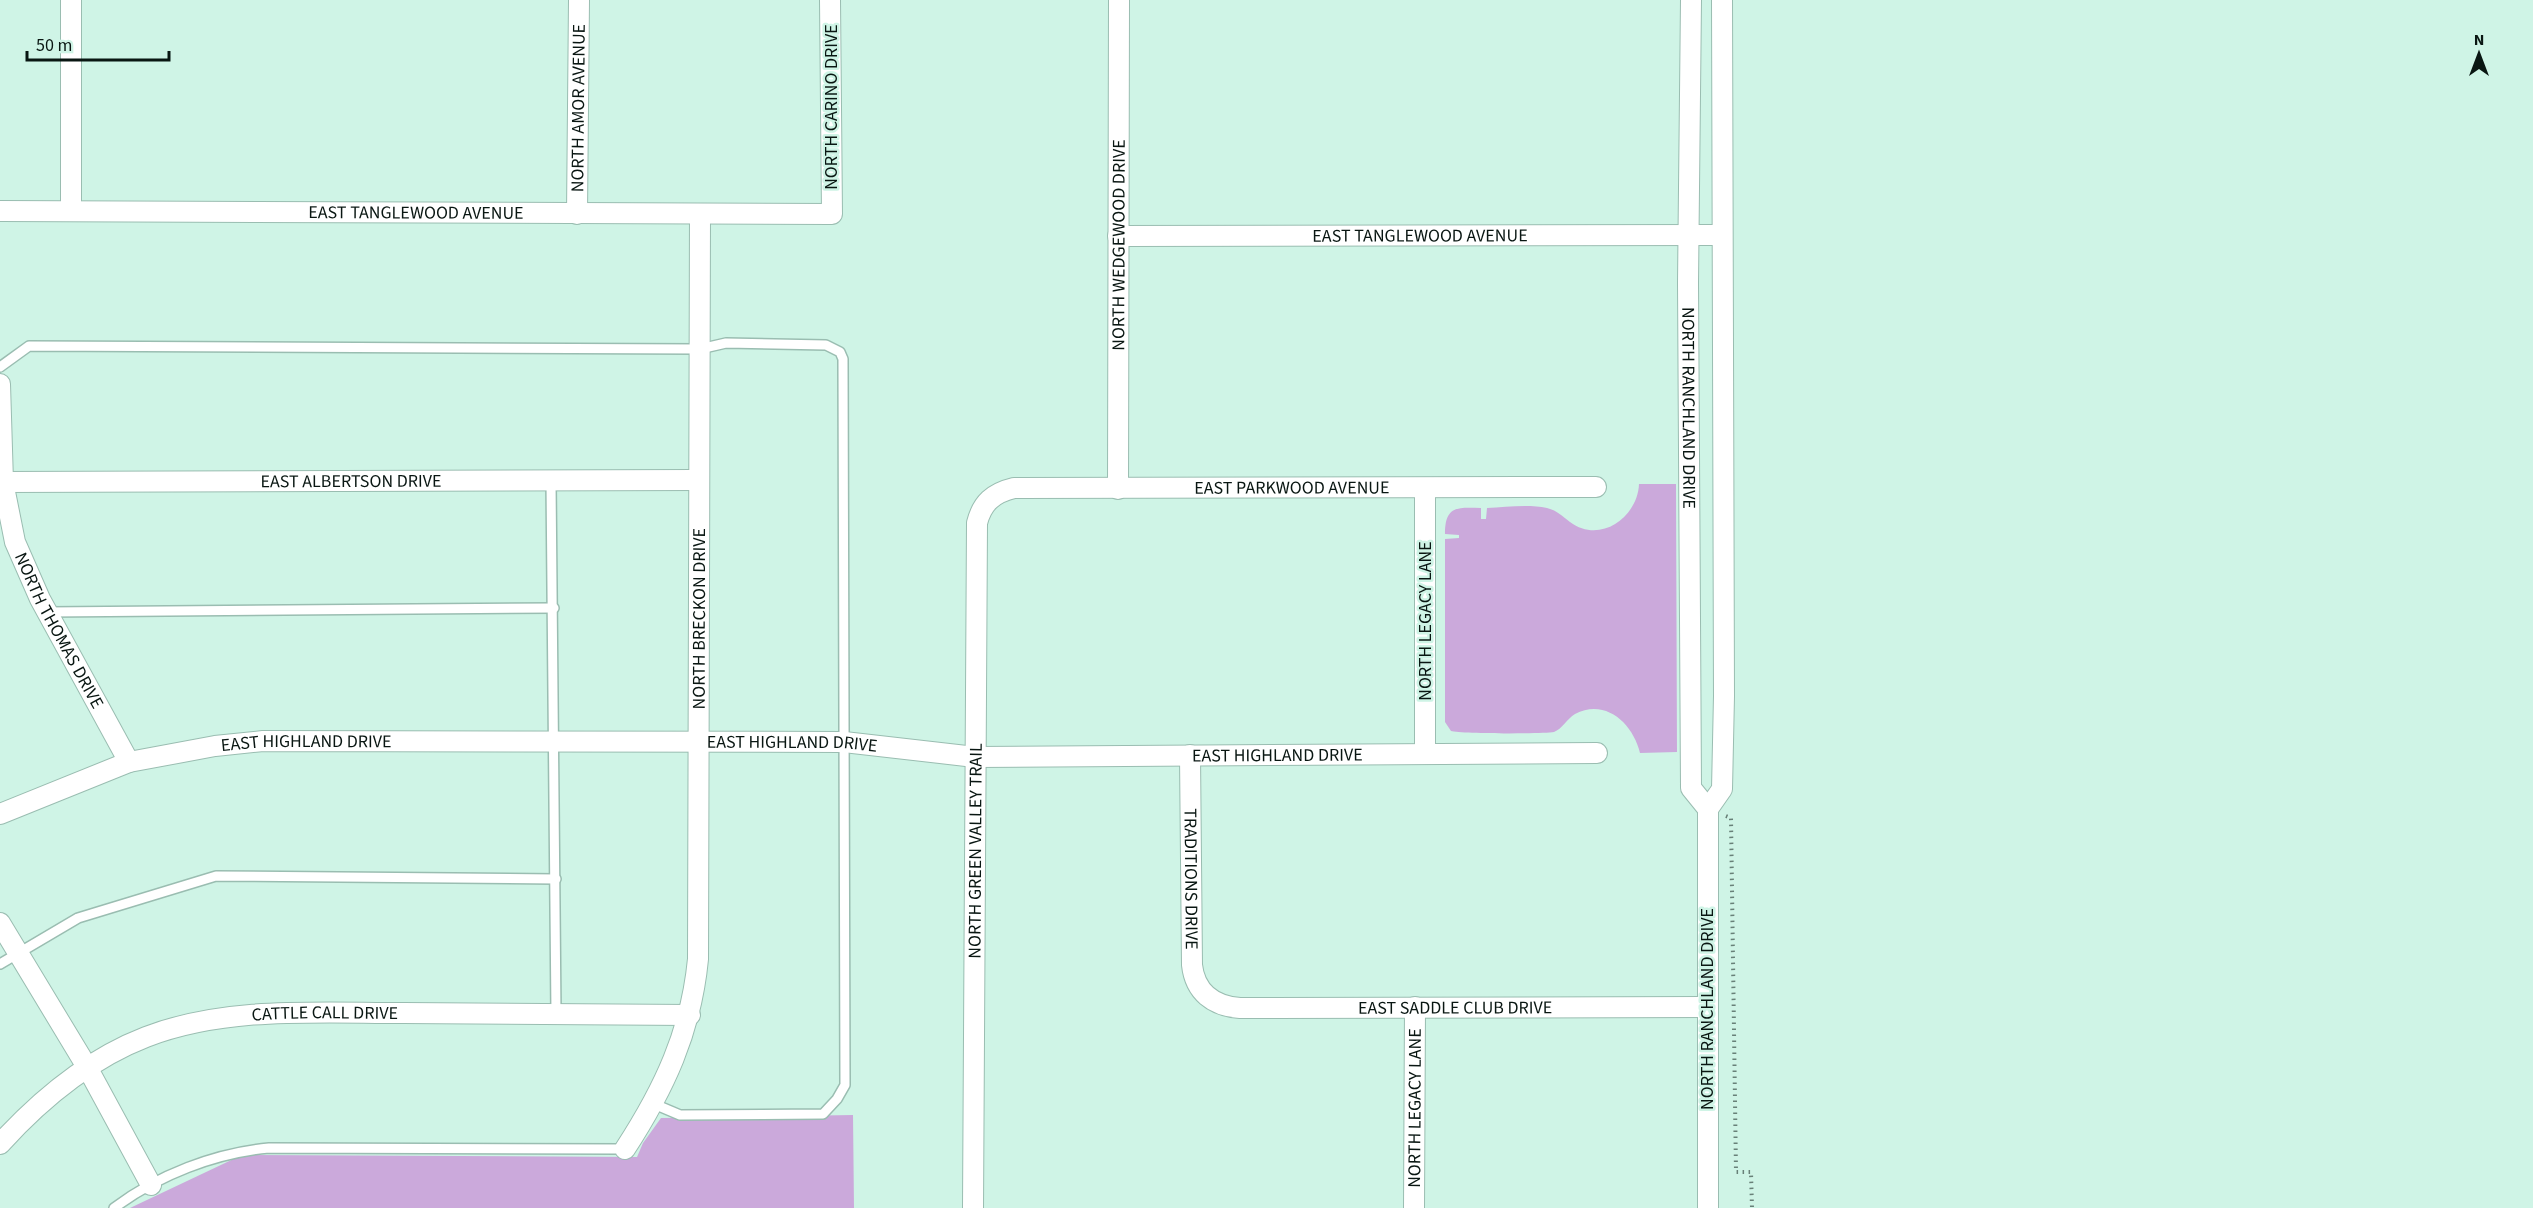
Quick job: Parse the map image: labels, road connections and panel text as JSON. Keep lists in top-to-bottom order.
{
  "streets": {
    "street": [
      "NORTH AMOR AVENUE",
      "NORTH CARINO DRIVE",
      "EAST TANGLEWOOD AVENUE",
      "NORTH WEDGEWOOD DRIVE",
      "NORTH RANCHLAND DRIVE",
      "EAST ALBERTSON DRIVE",
      "EAST PARKWOOD AVENUE",
      "NORTH BRECKON DRIVE",
      "NORTH LEGACY LANE",
      "NORTH THOMAS DRIVE",
      "EAST HIGHLAND DRIVE",
      "NORTH GREEN VALLEY TRAIL",
      "TRADITIONS DRIVE",
      "EAST SADDLE CLUB DRIVE",
      "CATTLE CALL DRIVE"
    ]
  },
  "crossings": [
    ["NORTH AMOR AVENUE", "EAST TANGLEWOOD AVENUE"],
    ["NORTH CARINO DRIVE", "EAST TANGLEWOOD AVENUE"],
    ["EAST TANGLEWOOD AVENUE", "NORTH WEDGEWOOD DRIVE"],
    ["EAST TANGLEWOOD AVENUE", "NORTH RANCHLAND DRIVE"],
    ["EAST TANGLEWOOD AVENUE", "NORTH BRECKON DRIVE"],
    ["NORTH WEDGEWOOD DRIVE", "EAST PARKWOOD AVENUE"],
    ["NORTH RANCHLAND DRIVE", "EAST SADDLE CLUB DRIVE"],
    ["EAST ALBERTSON DRIVE", "NORTH BRECKON DRIVE"],
    ["EAST ALBERTSON DRIVE", "NORTH THOMAS DRIVE"],
    ["EAST PARKWOOD AVENUE", "NORTH LEGACY LANE"],
    ["EAST PARKWOOD AVENUE", "NORTH GREEN VALLEY TRAIL"],
    ["NORTH BRECKON DRIVE", "EAST HIGHLAND DRIVE"],
    ["NORTH BRECKON DRIVE", "CATTLE CALL DRIVE"],
    ["NORTH LEGACY LANE", "EAST HIGHLAND DRIVE"],
    ["NORTH LEGACY LANE", "EAST SADDLE CLUB DRIVE"],
    ["NORTH THOMAS DRIVE", "EAST HIGHLAND DRIVE"],
    ["EAST HIGHLAND DRIVE", "NORTH GREEN VALLEY TRAIL"],
    ["EAST HIGHLAND DRIVE", "TRADITIONS DRIVE"],
    ["TRADITIONS DRIVE", "EAST SADDLE CLUB DRIVE"]
  ],
  "scale_bar": "50 m",
  "north": "top"
}
